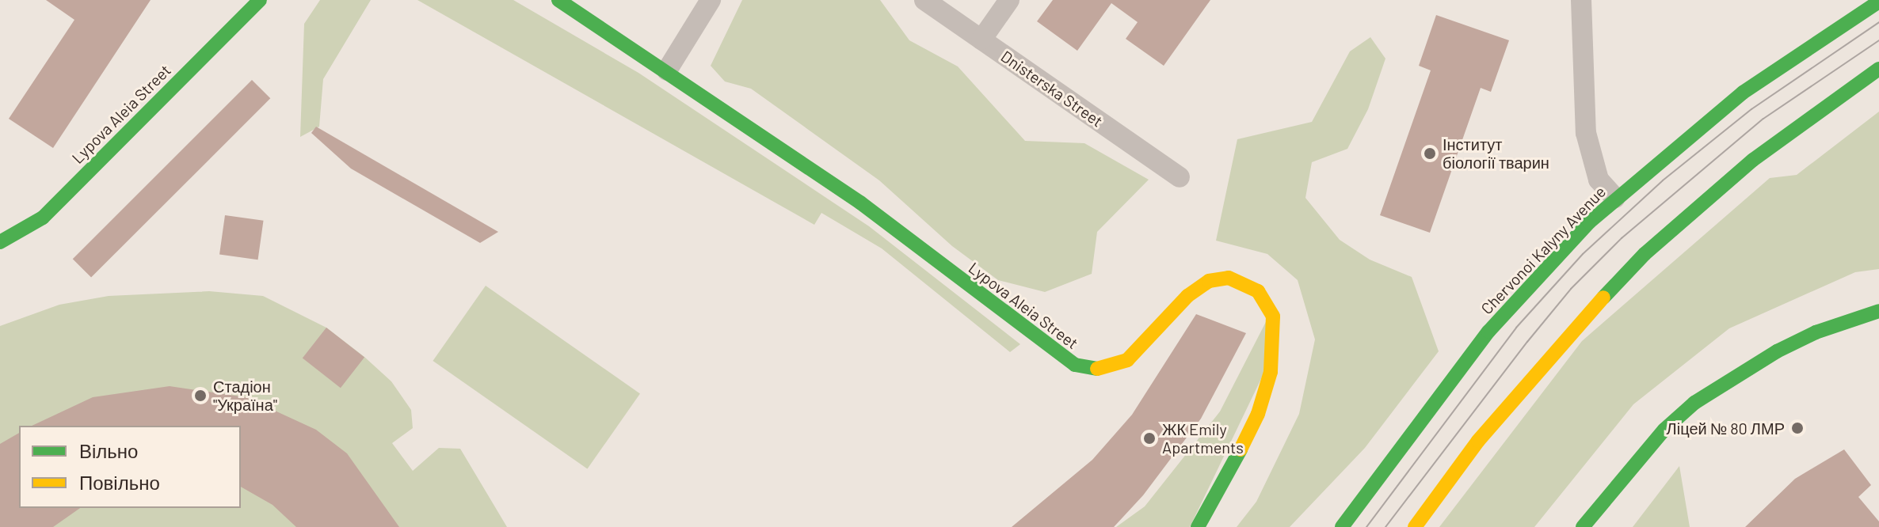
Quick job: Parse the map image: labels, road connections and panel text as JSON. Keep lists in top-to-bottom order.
{
  "streets": {
    "street": ["Dnisterska Street", "Lypova Aleia Street", "Chervonoi Kalyny Avenue"]
  },
  "places": [
    "Інститут біології тварин",
    "Стадіон \"Україна\"",
    "Ліцей № 80 ЛМР",
    "ЖК Emily Apartments"
  ],
  "legend": ["Вільно", "Повільно"]
}
